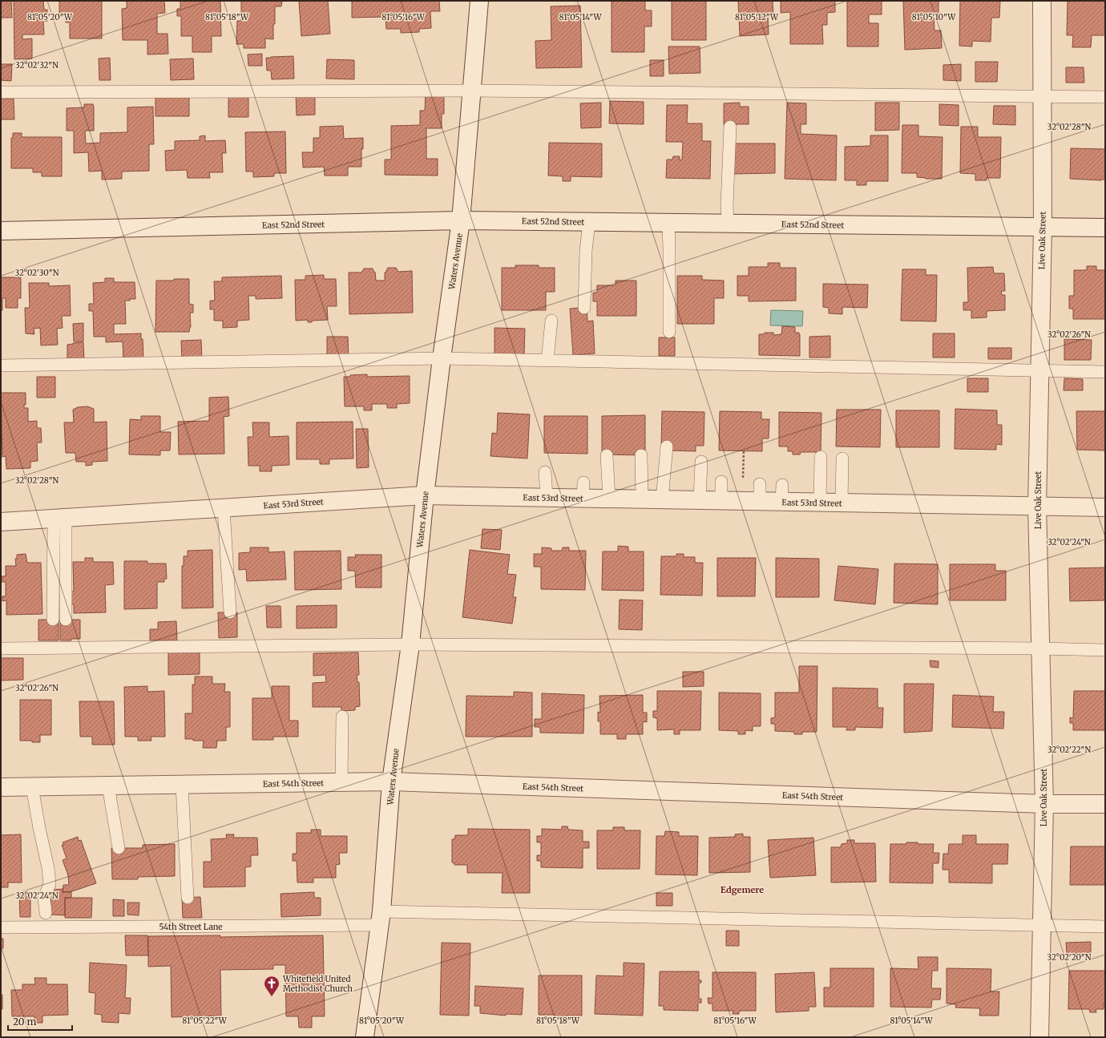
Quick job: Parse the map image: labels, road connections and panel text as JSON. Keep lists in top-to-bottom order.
{
  "streets": {
    "street": [
      "East 52nd Street",
      "Live Oak Street",
      "Waters Avenue",
      "East 53rd Street",
      "East 54th Street"
    ],
    "lane": ["54th Street Lane"]
  },
  "crossings": [
    ["East 52nd Street", "Live Oak Street"],
    ["East 52nd Street", "Waters Avenue"],
    ["Live Oak Street", "East 53rd Street"],
    ["Live Oak Street", "East 54th Street"],
    ["Live Oak Street", "54th Street Lane"],
    ["Waters Avenue", "East 53rd Street"],
    ["Waters Avenue", "East 54th Street"],
    ["Waters Avenue", "54th Street Lane"]
  ],
  "districts": ["Edgemere"],
  "places": {
    "church": ["Whitefield United Methodist Church"]
  },
  "scale_bar": "20 m",
  "coordinates": [
    "81°05'20\"W",
    "81°05'18\"W",
    "81°05'16\"W",
    "81°05'14\"W",
    "81°05'12\"W",
    "81°05'10\"W",
    "32°02'32\"N",
    "32°02'28\"N",
    "32°02'30\"N",
    "32°02'26\"N",
    "32°02'24\"N",
    "32°02'22\"N",
    "32°02'20\"N",
    "81°05'22\"W"
  ]
}
